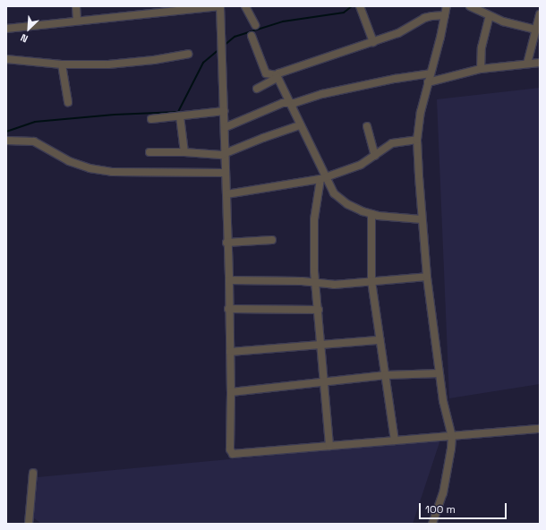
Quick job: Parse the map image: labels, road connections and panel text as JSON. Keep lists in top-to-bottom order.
{
  "scale_bar": "100 m",
  "north": "bottom left"
}
